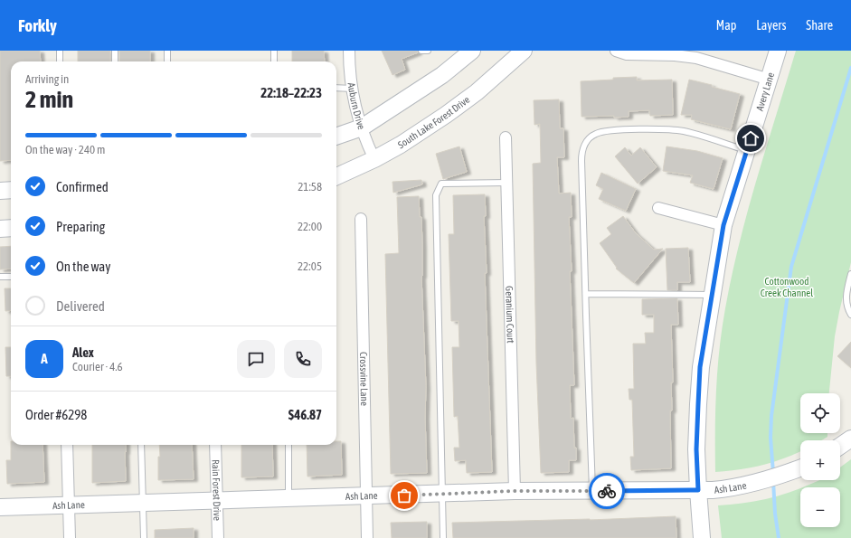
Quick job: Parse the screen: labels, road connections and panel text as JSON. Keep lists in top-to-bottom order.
{
  "streets": {
    "street": [
      "Avery Lane",
      "Auburn Drive",
      "South Lake Forest Drive",
      "Geranium Court",
      "Crossvine Lane",
      "Ash Lane",
      "Rain Forest Drive"
    ]
  },
  "crossings": [
    ["Avery Lane", "Ash Lane"],
    ["Auburn Drive", "South Lake Forest Drive"],
    ["Geranium Court", "Ash Lane"],
    ["Crossvine Lane", "Ash Lane"],
    ["Ash Lane", "Rain Forest Drive"]
  ],
  "parks": ["Cottonwood Creek Channel"],
  "page": {
    "header": "Forkly",
    "nav": ["Map", "Layers", "Share"],
    "heading": ["2 min", "Arriving in", "22:18–22:23"],
    "panel": [
      "Alex",
      "Courier · 4.6",
      "Order #6298",
      "$46.87"
    ],
    "bar": "On the way · 240 m",
    "list": [
      ["Confirmed", "21:58"],
      ["Preparing", "22:00"],
      ["On the way", "22:05"],
      "Delivered"
    ],
    "round": "A",
    "map_buttons": ["+", "−"]
  }
}
